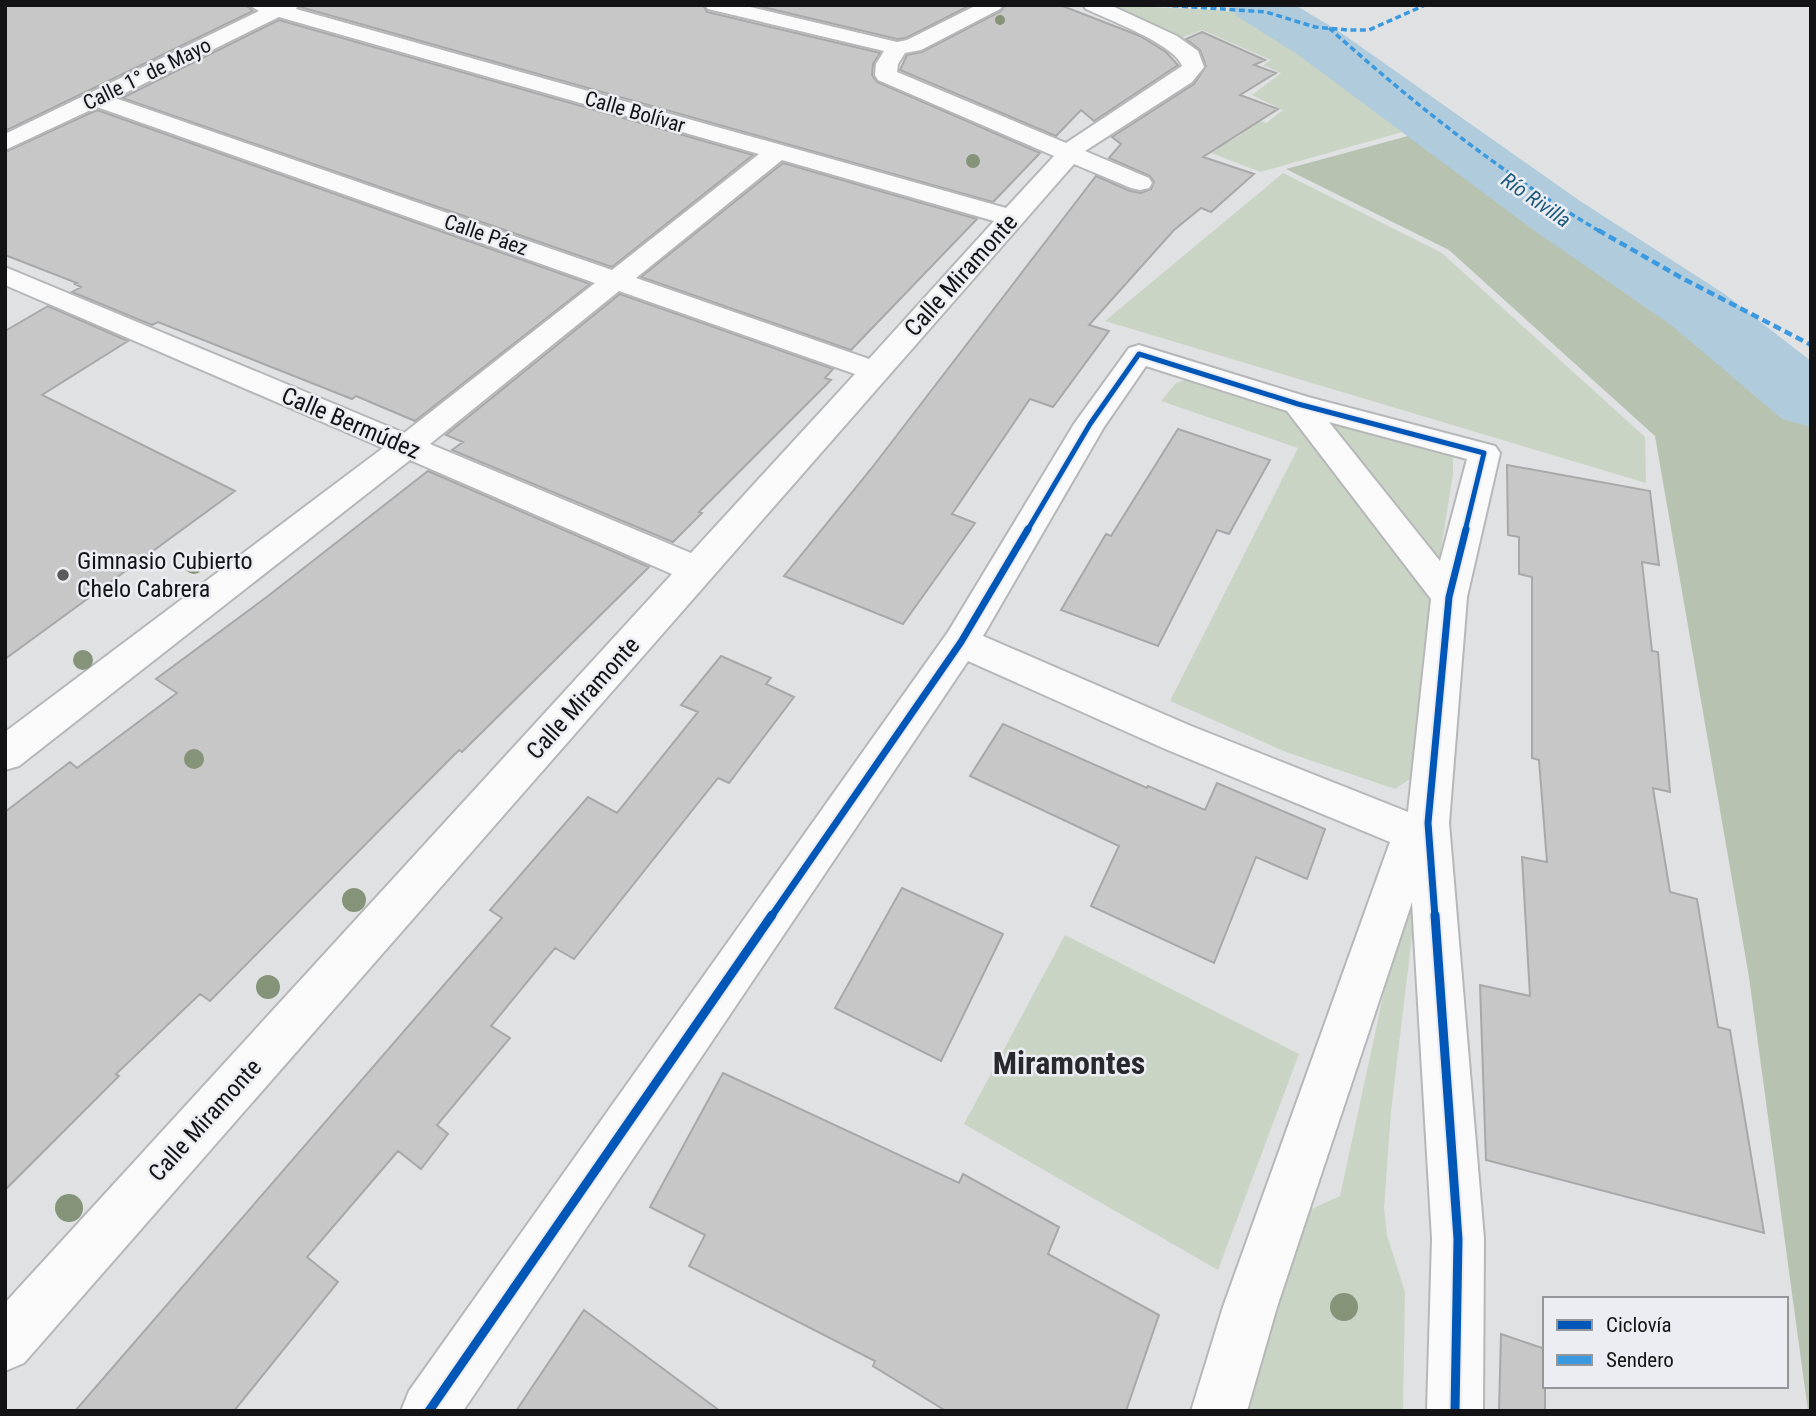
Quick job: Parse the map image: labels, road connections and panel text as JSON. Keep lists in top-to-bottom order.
{
  "streets": {
    "street": [
      "Calle 1° de Mayo",
      "Calle Bolívar",
      "Calle Páez",
      "Calle Miramonte",
      "Calle Bermúdez"
    ]
  },
  "crossings": [
    ["Calle 1° de Mayo", "Calle Bolívar"],
    ["Calle 1° de Mayo", "Calle Páez"],
    ["Calle Bolívar", "Calle Miramonte"],
    ["Calle Páez", "Calle Miramonte"],
    ["Calle Miramonte", "Calle Bermúdez"]
  ],
  "districts": ["Miramontes"],
  "water": ["Río Rivilla"],
  "places": ["Gimnasio Cubierto Chelo Cabrera"],
  "legend": ["Ciclovía", "Sendero"]
}
